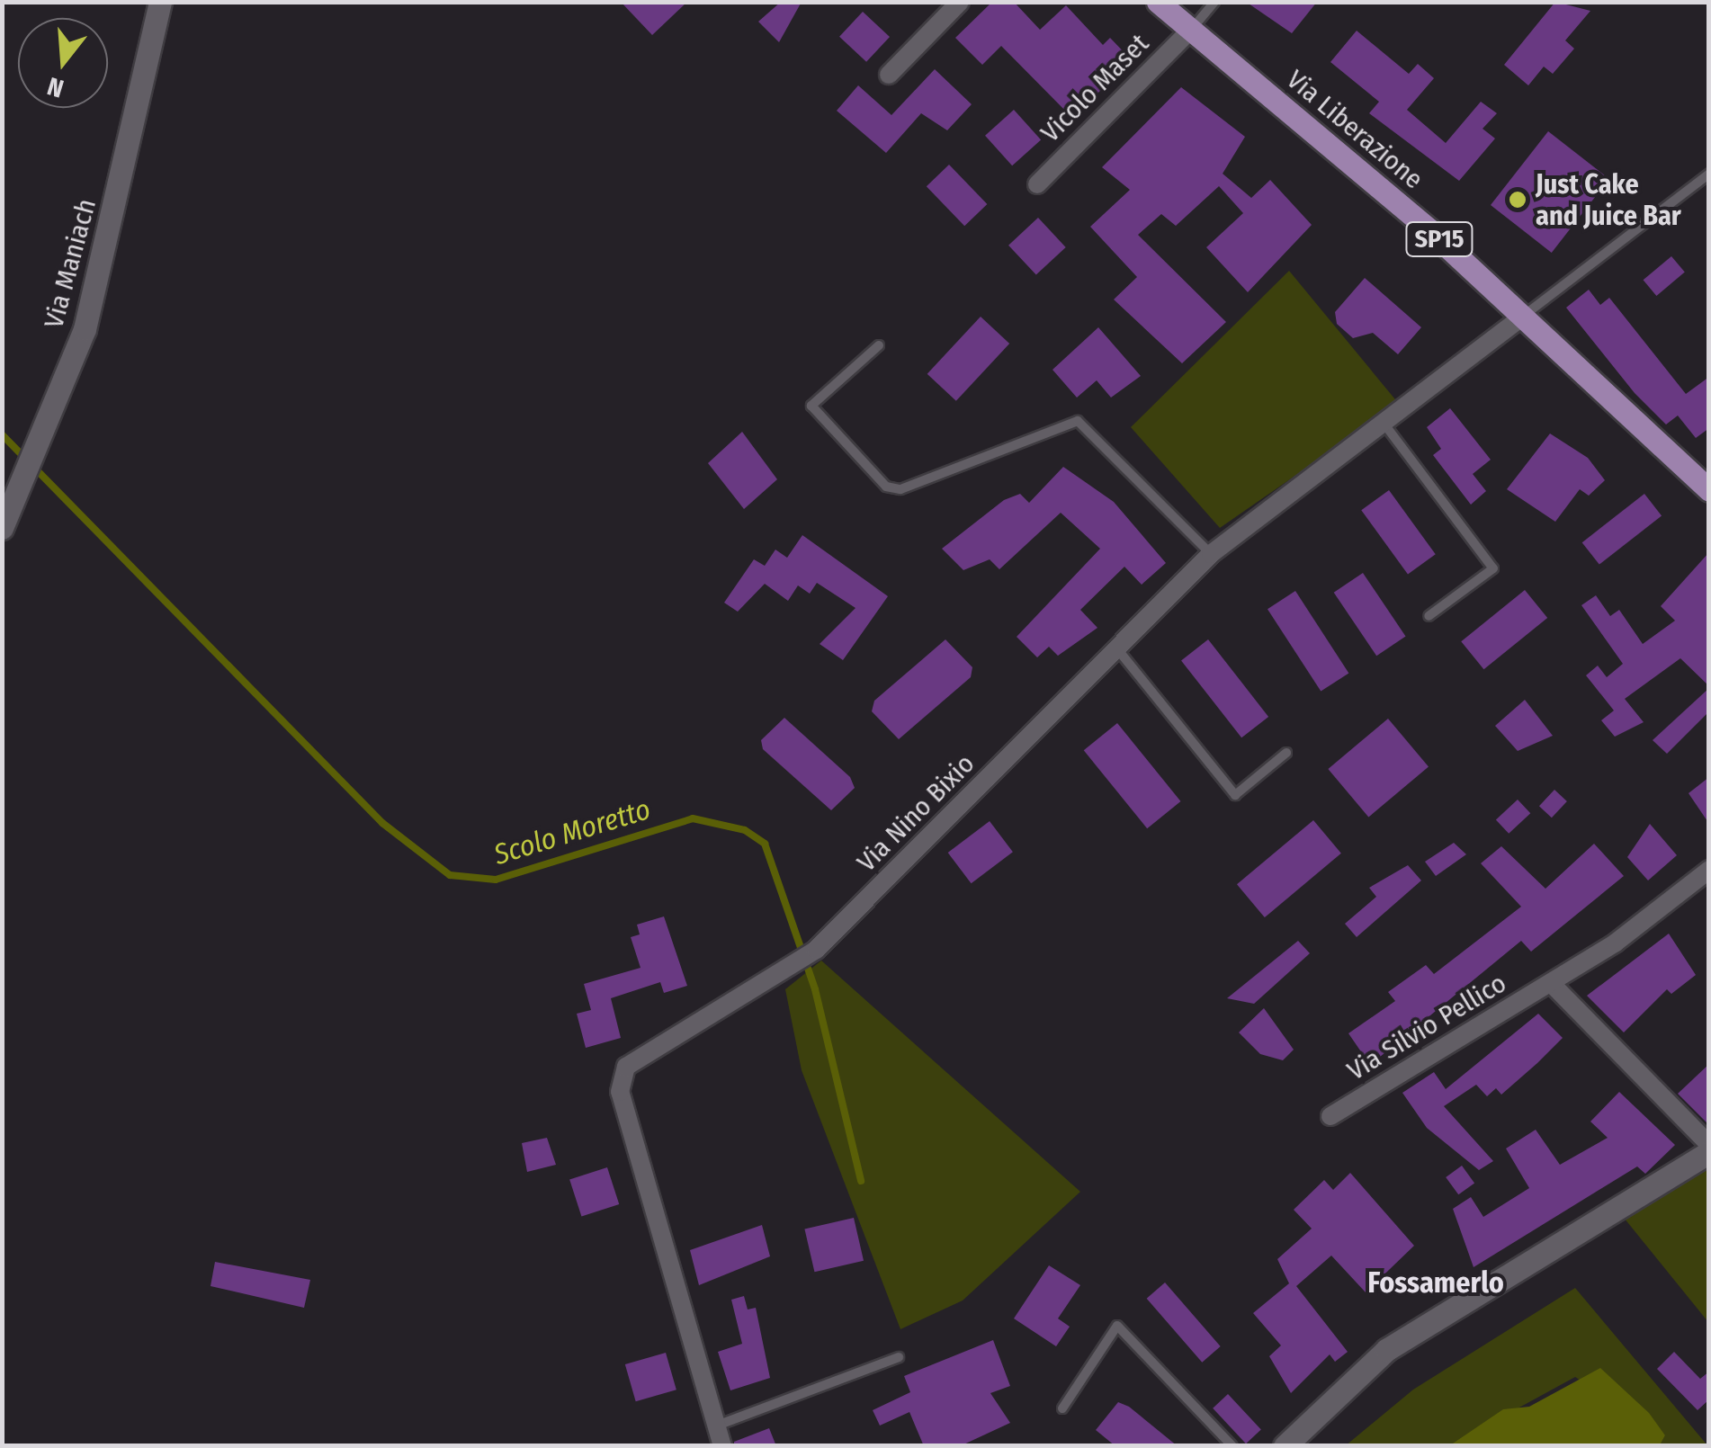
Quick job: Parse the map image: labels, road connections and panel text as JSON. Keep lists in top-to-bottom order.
{
  "streets": {
    "main road": ["Via Liberazione", "SP15", "Via Maniach"],
    "street": ["Vicolo Maset", "Via Nino Bixio", "Via Silvio Pellico"]
  },
  "crossings": [
    ["Vicolo Maset", "Via Liberazione"],
    ["Via Liberazione", "Via Nino Bixio"]
  ],
  "districts": ["Fossamerlo"],
  "water": ["Scolo Moretto"],
  "places": ["Just Cake and Juice Bar"],
  "north": "bottom"
}
